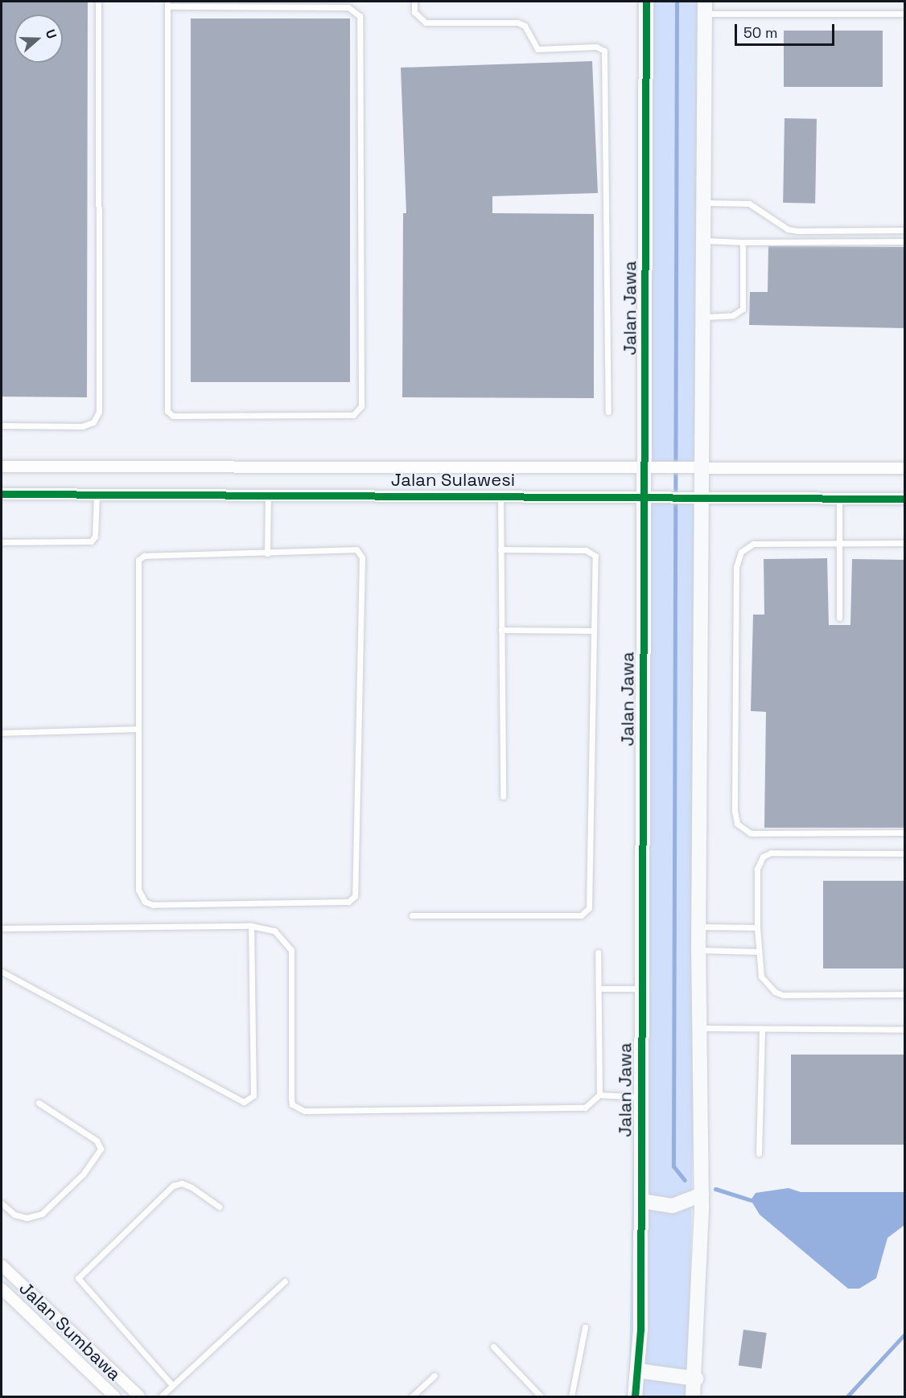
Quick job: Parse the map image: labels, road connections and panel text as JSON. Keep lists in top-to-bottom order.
{
  "streets": {
    "street": ["Jalan Jawa", "Jalan Sulawesi", "Jalan Sumbawa"]
  },
  "crossings": [
    ["Jalan Jawa", "Jalan Sulawesi"]
  ],
  "scale_bar": "50 m",
  "north": "right"
}
